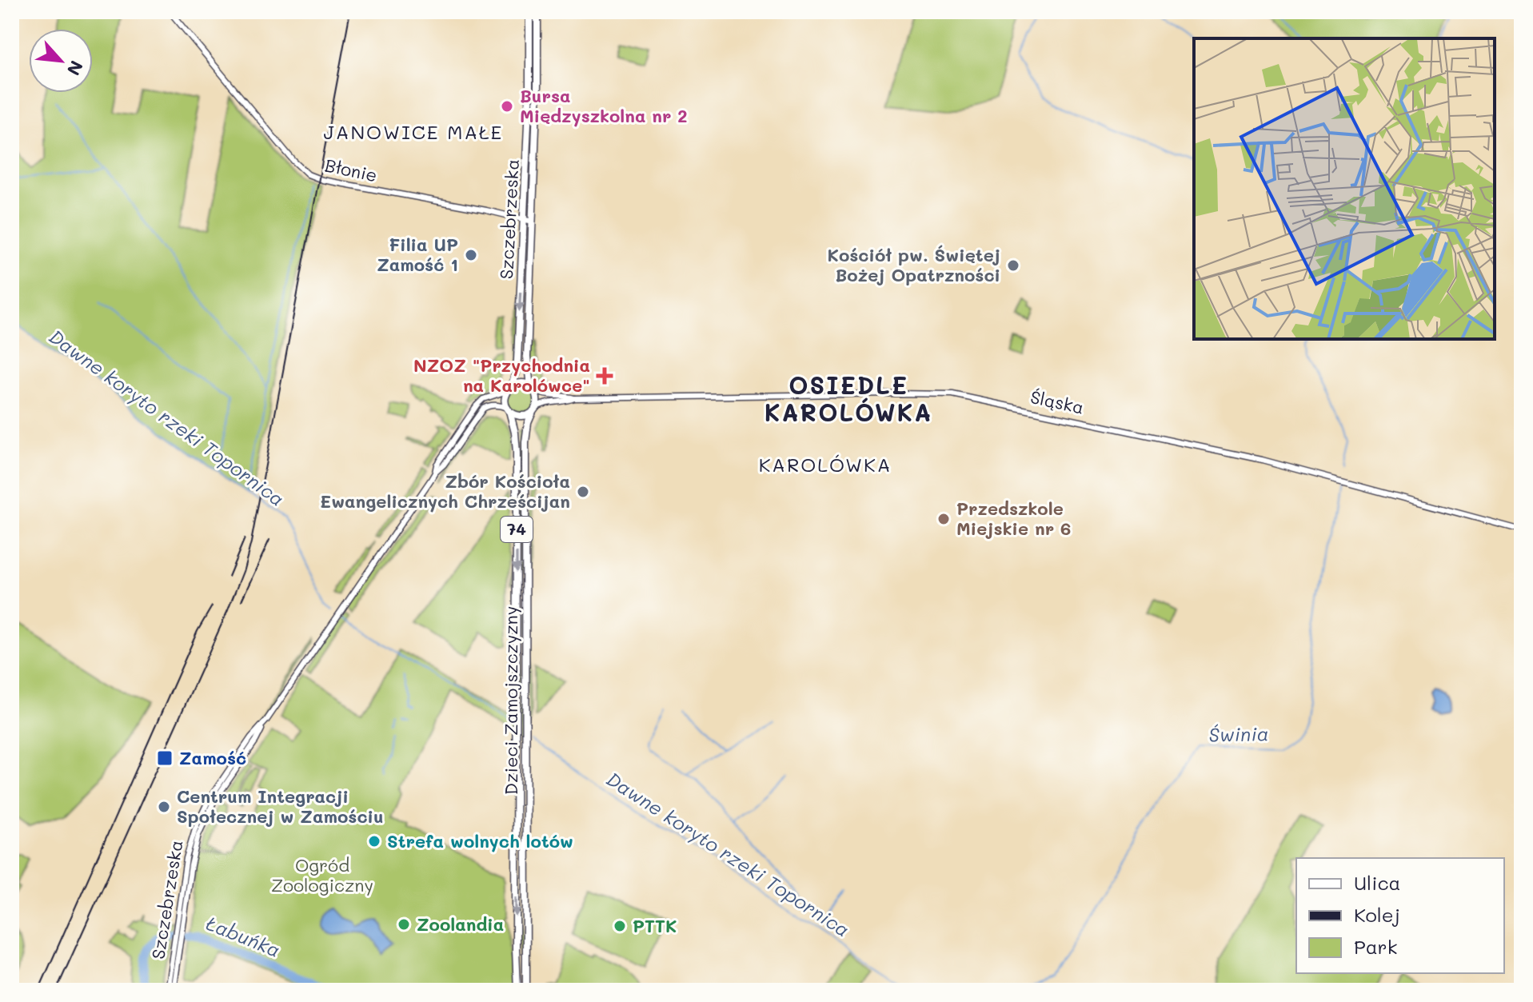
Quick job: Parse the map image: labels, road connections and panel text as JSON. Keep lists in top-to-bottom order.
{
  "streets": {
    "main road": ["Szczebrzeska", "74", "Dzieci Zamojszczyzny"],
    "street": ["Błonie", "Śląska"]
  },
  "crossings": [
    ["Błonie", "Szczebrzeska"],
    ["Szczebrzeska", "Śląska"],
    ["Szczebrzeska", "74"],
    ["Szczebrzeska", "Dzieci Zamojszczyzny"],
    ["Śląska", "74"],
    ["Śląska", "Dzieci Zamojszczyzny"],
    ["74", "Dzieci Zamojszczyzny"]
  ],
  "districts": ["JANOWICE MAŁE", "OSIEDLE KAROLÓWKA", "KAROLÓWKA"],
  "water": ["Dawne koryto rzeki Topornica", "Świnia", "Łabuńka"],
  "parks": ["Ogród Zoologiczny"],
  "places": {
    "other": [
      "Bursa Międzyszkolna nr 2",
      "Filia UP Zamość 1",
      "Kościół pw. Świętej Bożej Opatrzności",
      "Zbór Kościoła Ewangelicznych Chrześcijan",
      "Przedszkole Miejskie nr 6",
      "Centrum Integracji Społecznej w Zamościu",
      "Strefa wolnych lotów",
      "Zoolandia",
      "PTTK"
    ],
    "health": ["NZOZ \"Przychodnia na Karolówce\""],
    "transit": ["Zamość"]
  },
  "legend": ["Ulica", "Kolej", "Park"],
  "north": "bottom right"
}
